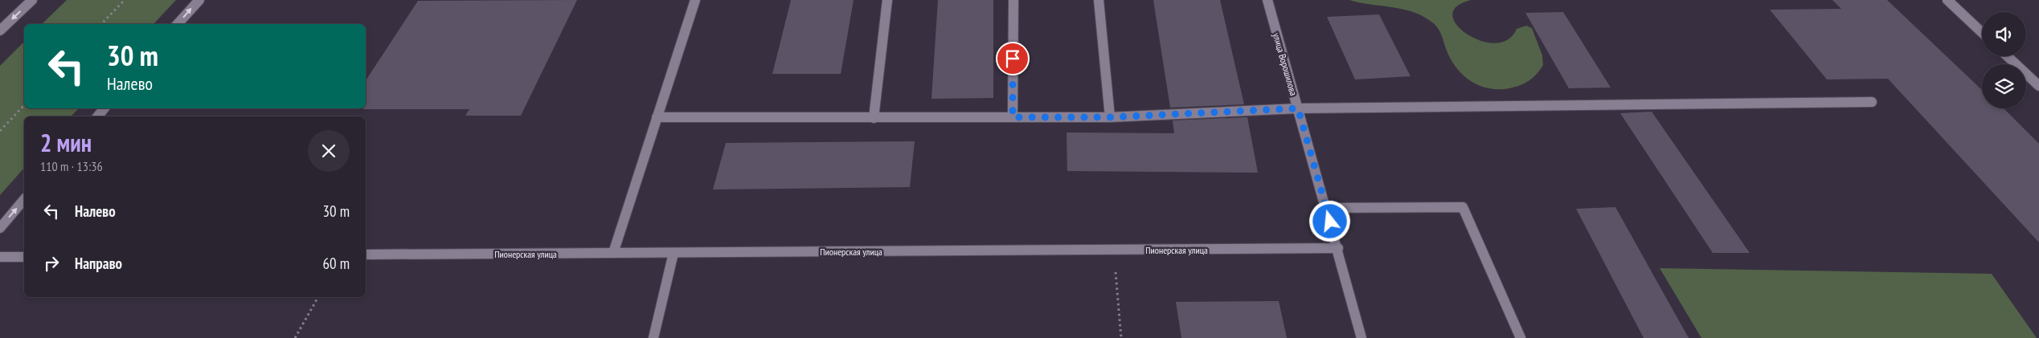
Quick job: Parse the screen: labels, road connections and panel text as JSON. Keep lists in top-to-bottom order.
{
  "streets": {
    "street": ["улица Ворошилова", "Пионерская улица"]
  },
  "crossings": [
    ["улица Ворошилова", "Пионерская улица"]
  ],
  "page": {
    "turn": ["30 m", "Налево"],
    "heading": ["2 мин", "110 m · 13:36"],
    "list": [
      {
        "name": "Налево",
        "value": "30 m"
      },
      {
        "name": "Направо",
        "value": "60 m"
      }
    ]
  }
}
